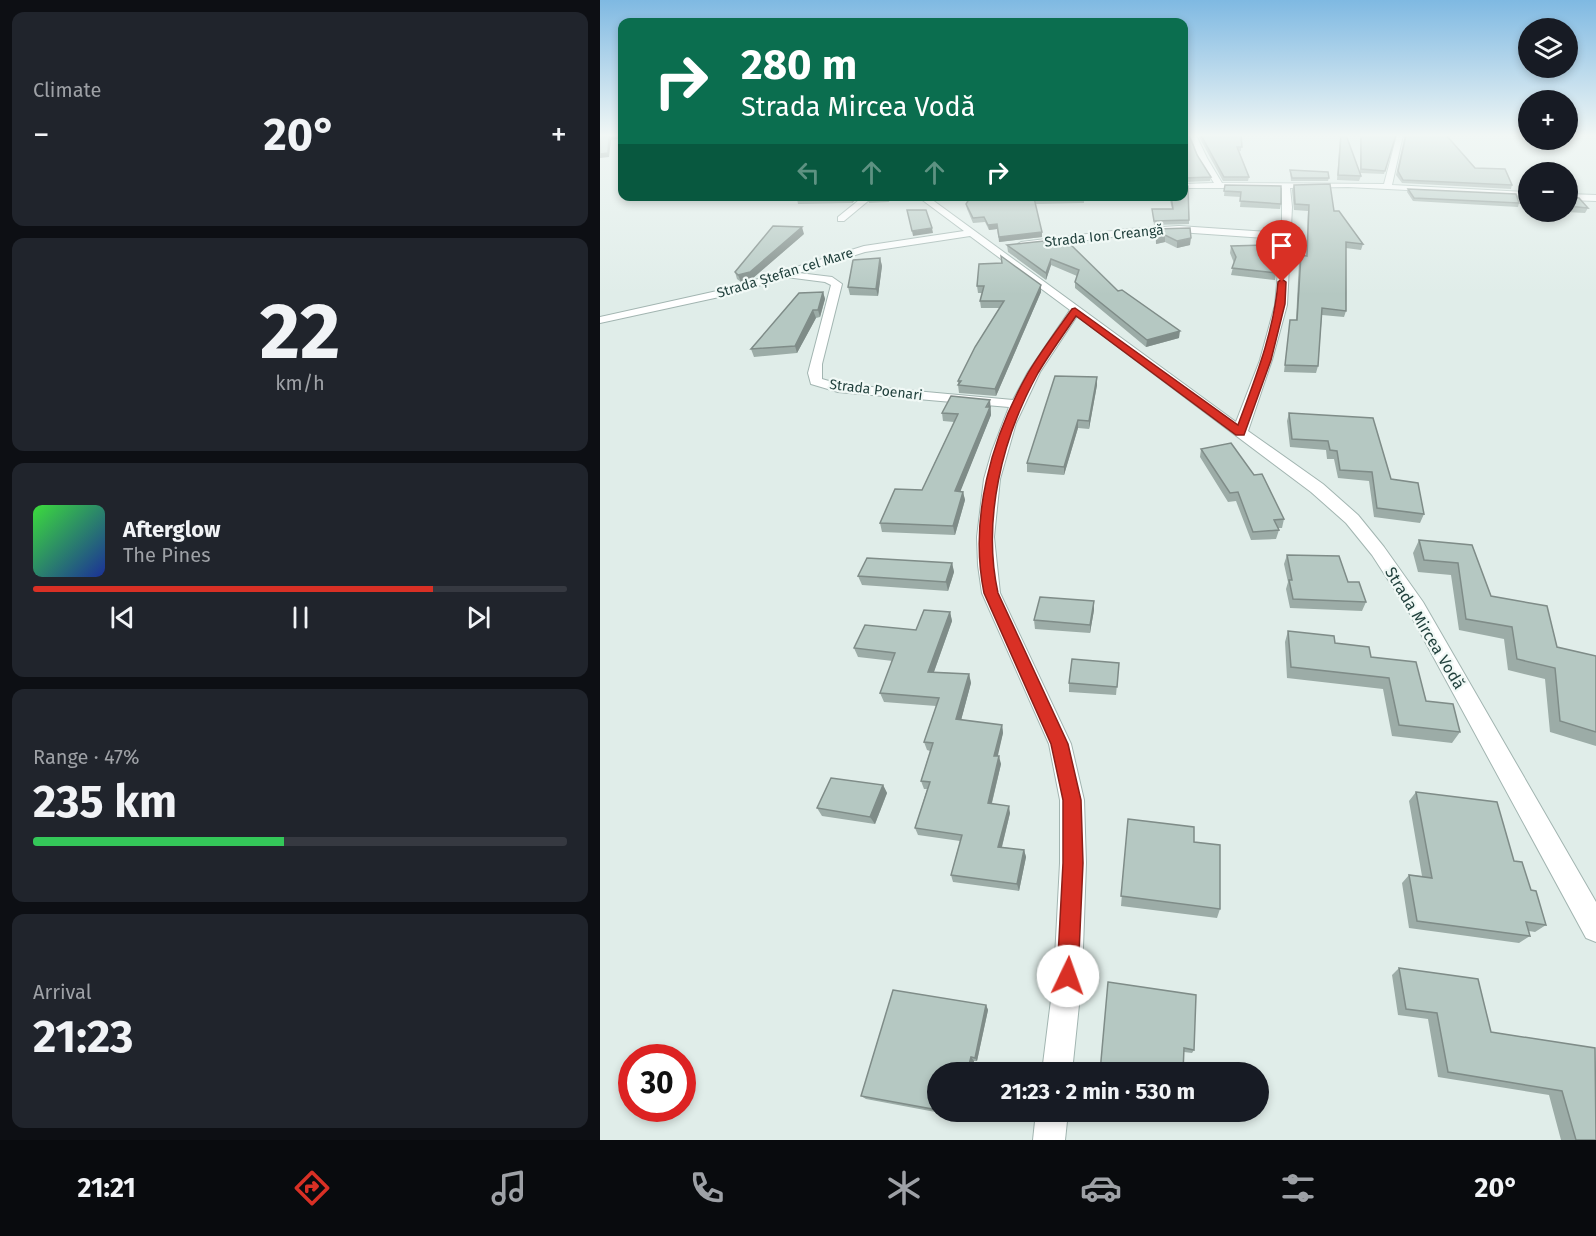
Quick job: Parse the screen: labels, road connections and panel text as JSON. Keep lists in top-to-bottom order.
{
  "streets": {
    "street": [
      "Strada Ion Creangă",
      "Strada Ștefan cel Mare",
      "Strada Poenari",
      "Strada Mircea Vodă"
    ]
  },
  "crossings": [
    ["Strada Ion Creangă", "Strada Mircea Vodă"],
    ["Strada Ștefan cel Mare", "Strada Poenari"],
    ["Strada Ștefan cel Mare", "Strada Mircea Vodă"]
  ],
  "page": {
    "tile": [
      "Climate",
      ["22", "km/h"],
      ["Range · 47%", "235 km"],
      ["Arrival", "21:23"]
    ],
    "map_buttons": ["+", "−"],
    "turn": ["280 m", "Strada Mircea Vodă"],
    "heat": ["−", "20°", "+"],
    "song": ["Afterglow", "The Pines"],
    "limit": "30",
    "trip": "21:23 · 2 min · 530 m",
    "tabs": ["21:21", "20°"]
  }
}
